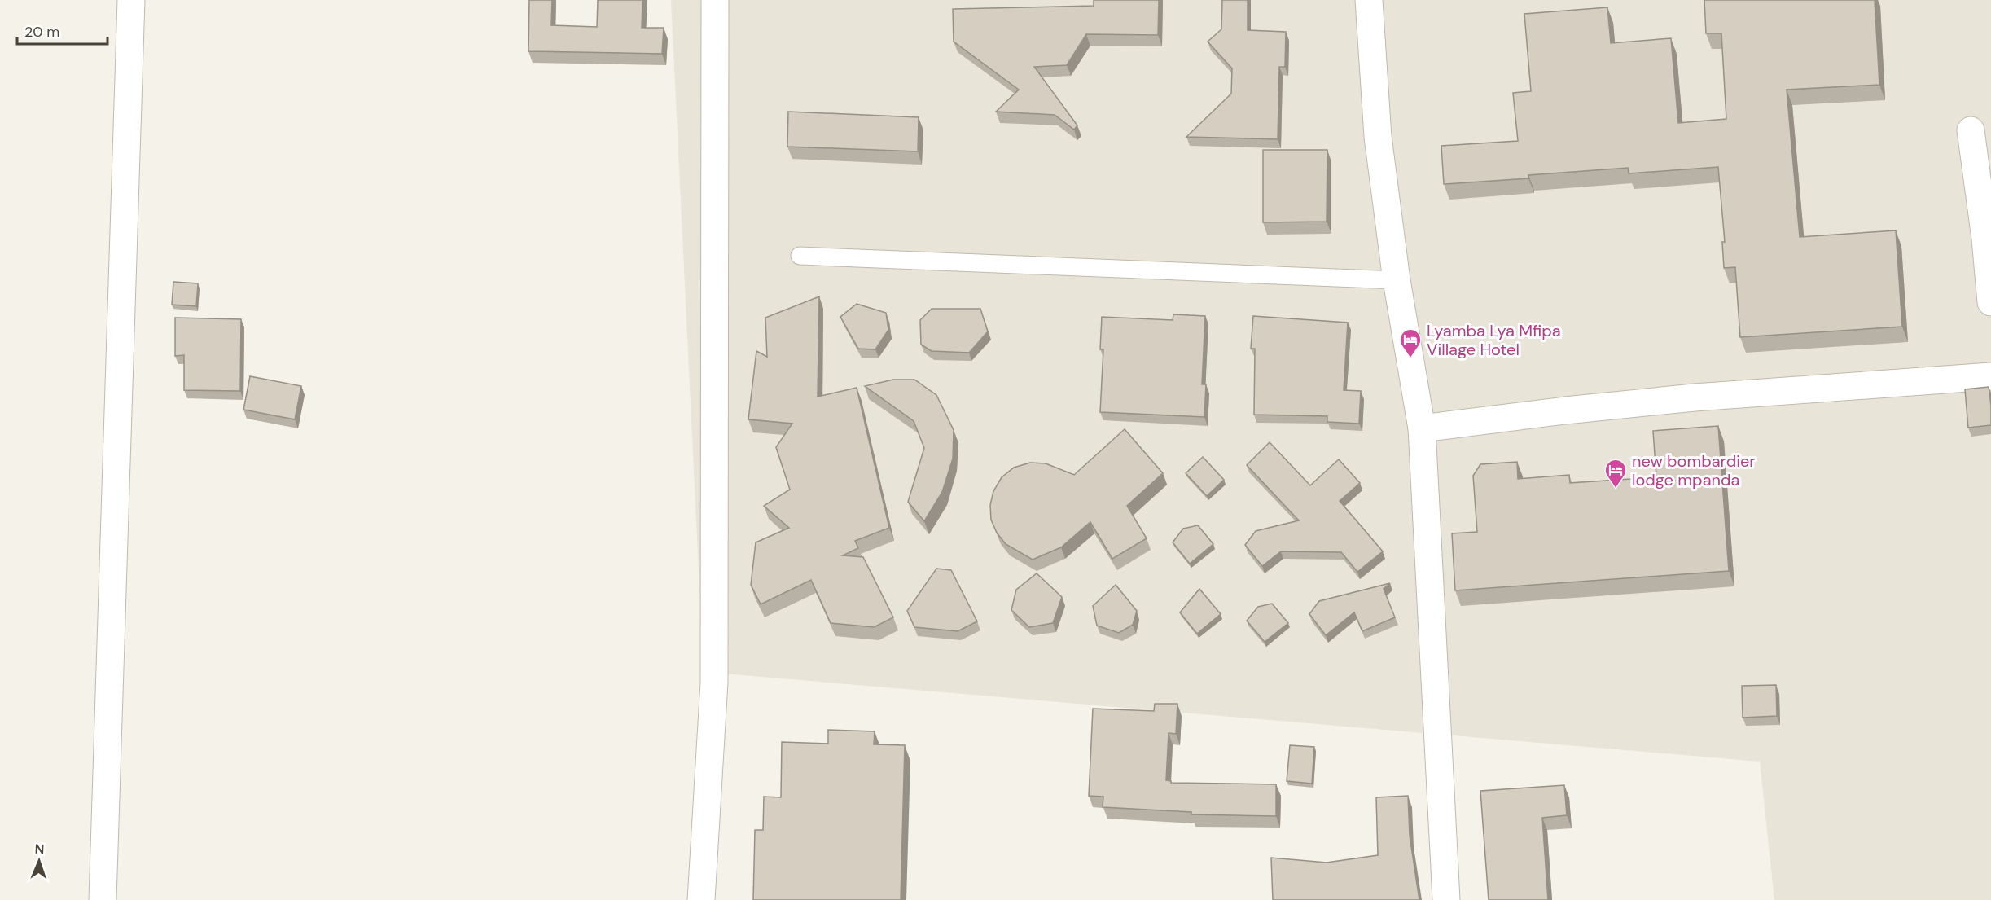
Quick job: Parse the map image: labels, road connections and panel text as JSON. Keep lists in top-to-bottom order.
{
  "places": {
    "hotel": ["Lyamba Lya Mfipa Village Hotel", "new bombardier lodge mpanda"]
  },
  "scale_bar": "20 m",
  "north": "top"
}
